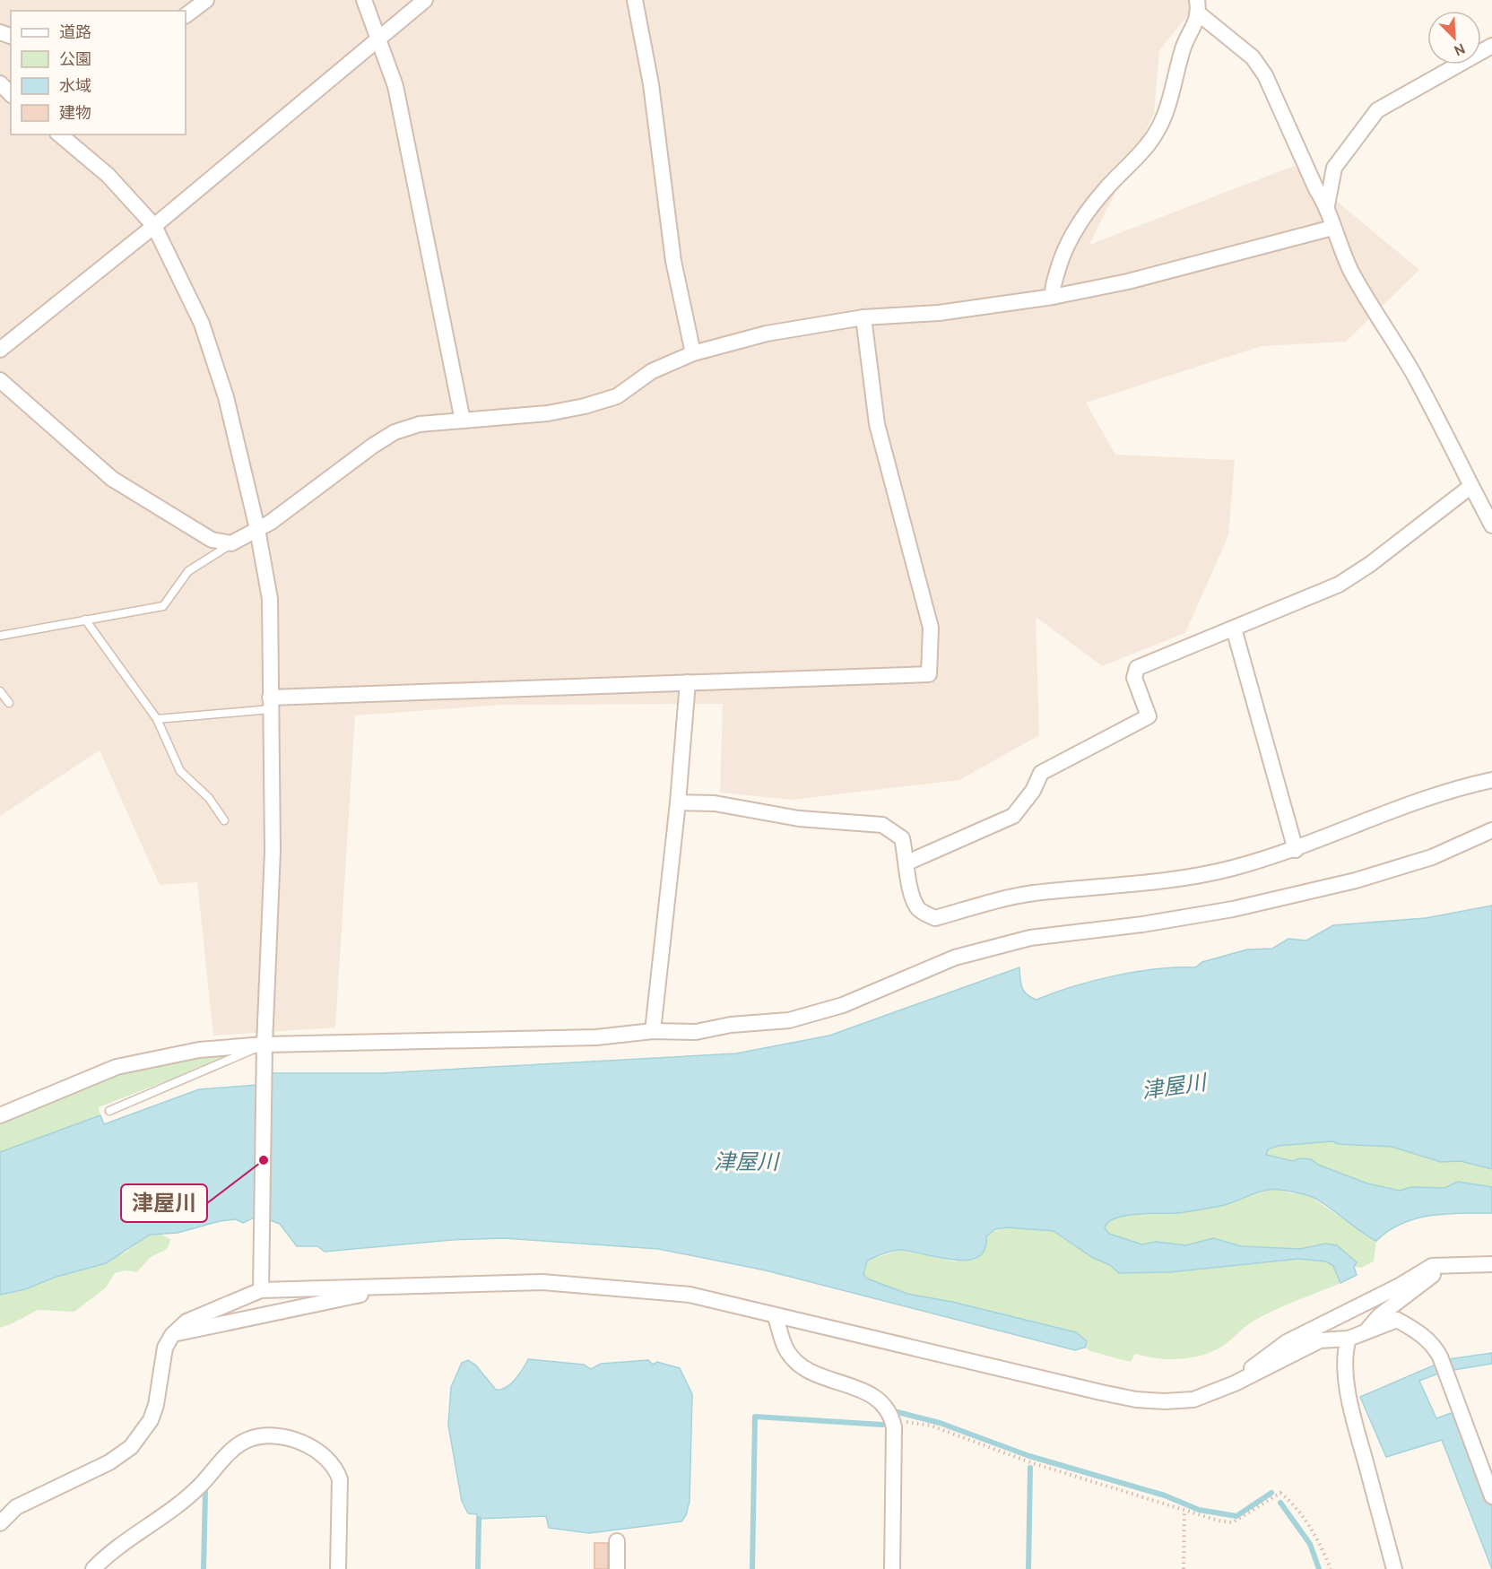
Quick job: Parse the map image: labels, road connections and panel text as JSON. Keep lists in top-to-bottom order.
{
  "water": ["津屋川"],
  "places": ["津屋川"],
  "legend": [
    "道路",
    "公園",
    "水域",
    "建物"
  ],
  "north": "bottom right"
}
